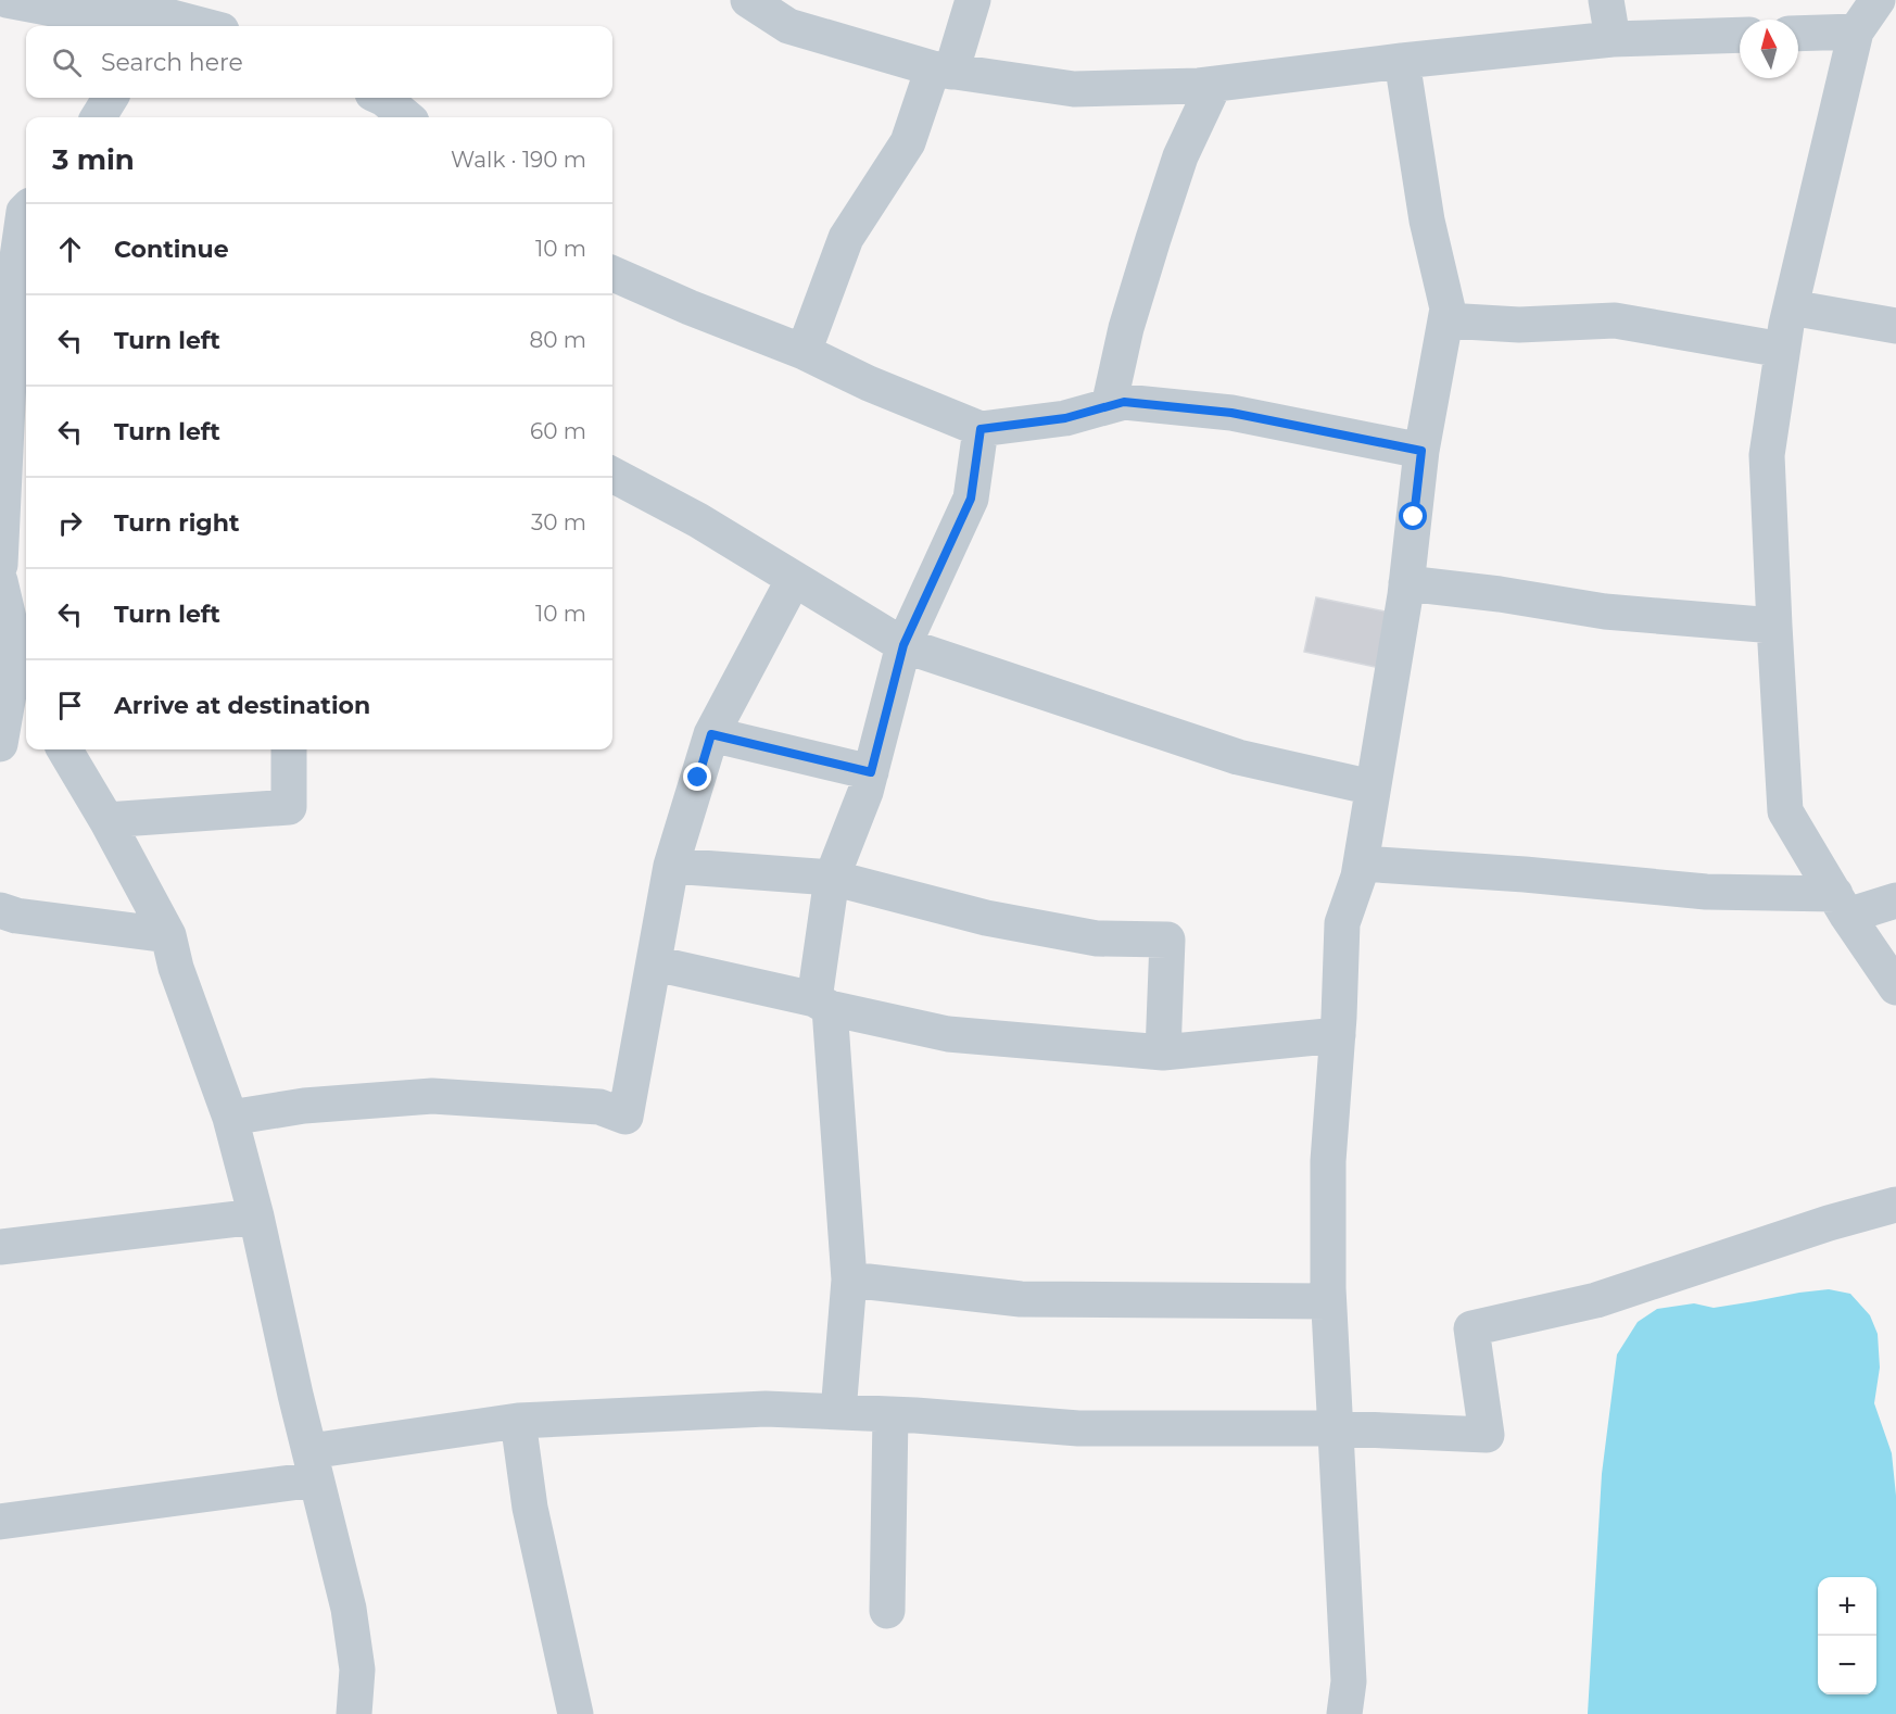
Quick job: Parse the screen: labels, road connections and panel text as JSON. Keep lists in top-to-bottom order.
{
  "north": "top",
  "page": {
    "search": "Search here",
    "heading": ["3 min", "Walk · 190 m"],
    "list": [
      ["Continue", "10 m"],
      ["Turn left", "80 m"],
      ["Turn left", "60 m"],
      ["Turn right", "30 m"],
      ["Turn left", "10 m"],
      "Arrive at destination"
    ],
    "map_buttons": ["+", "−"]
  }
}
